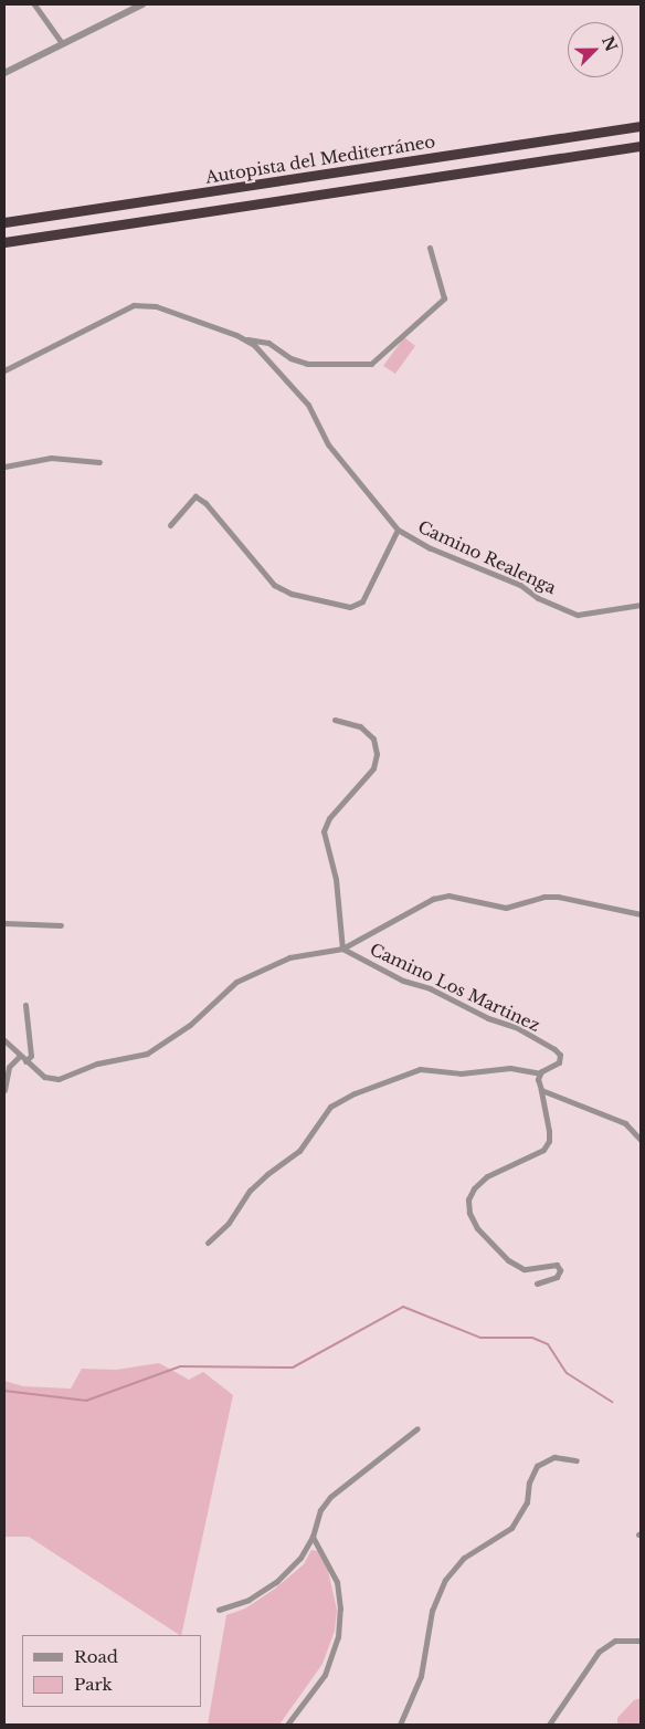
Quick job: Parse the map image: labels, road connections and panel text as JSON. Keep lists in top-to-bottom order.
{
  "streets": {
    "highway": ["Autopista del Mediterráneo"],
    "street": ["Camino Realenga", "Camino Los Martinez"]
  },
  "legend": ["Road", "Park"],
  "north": "top right"
}
